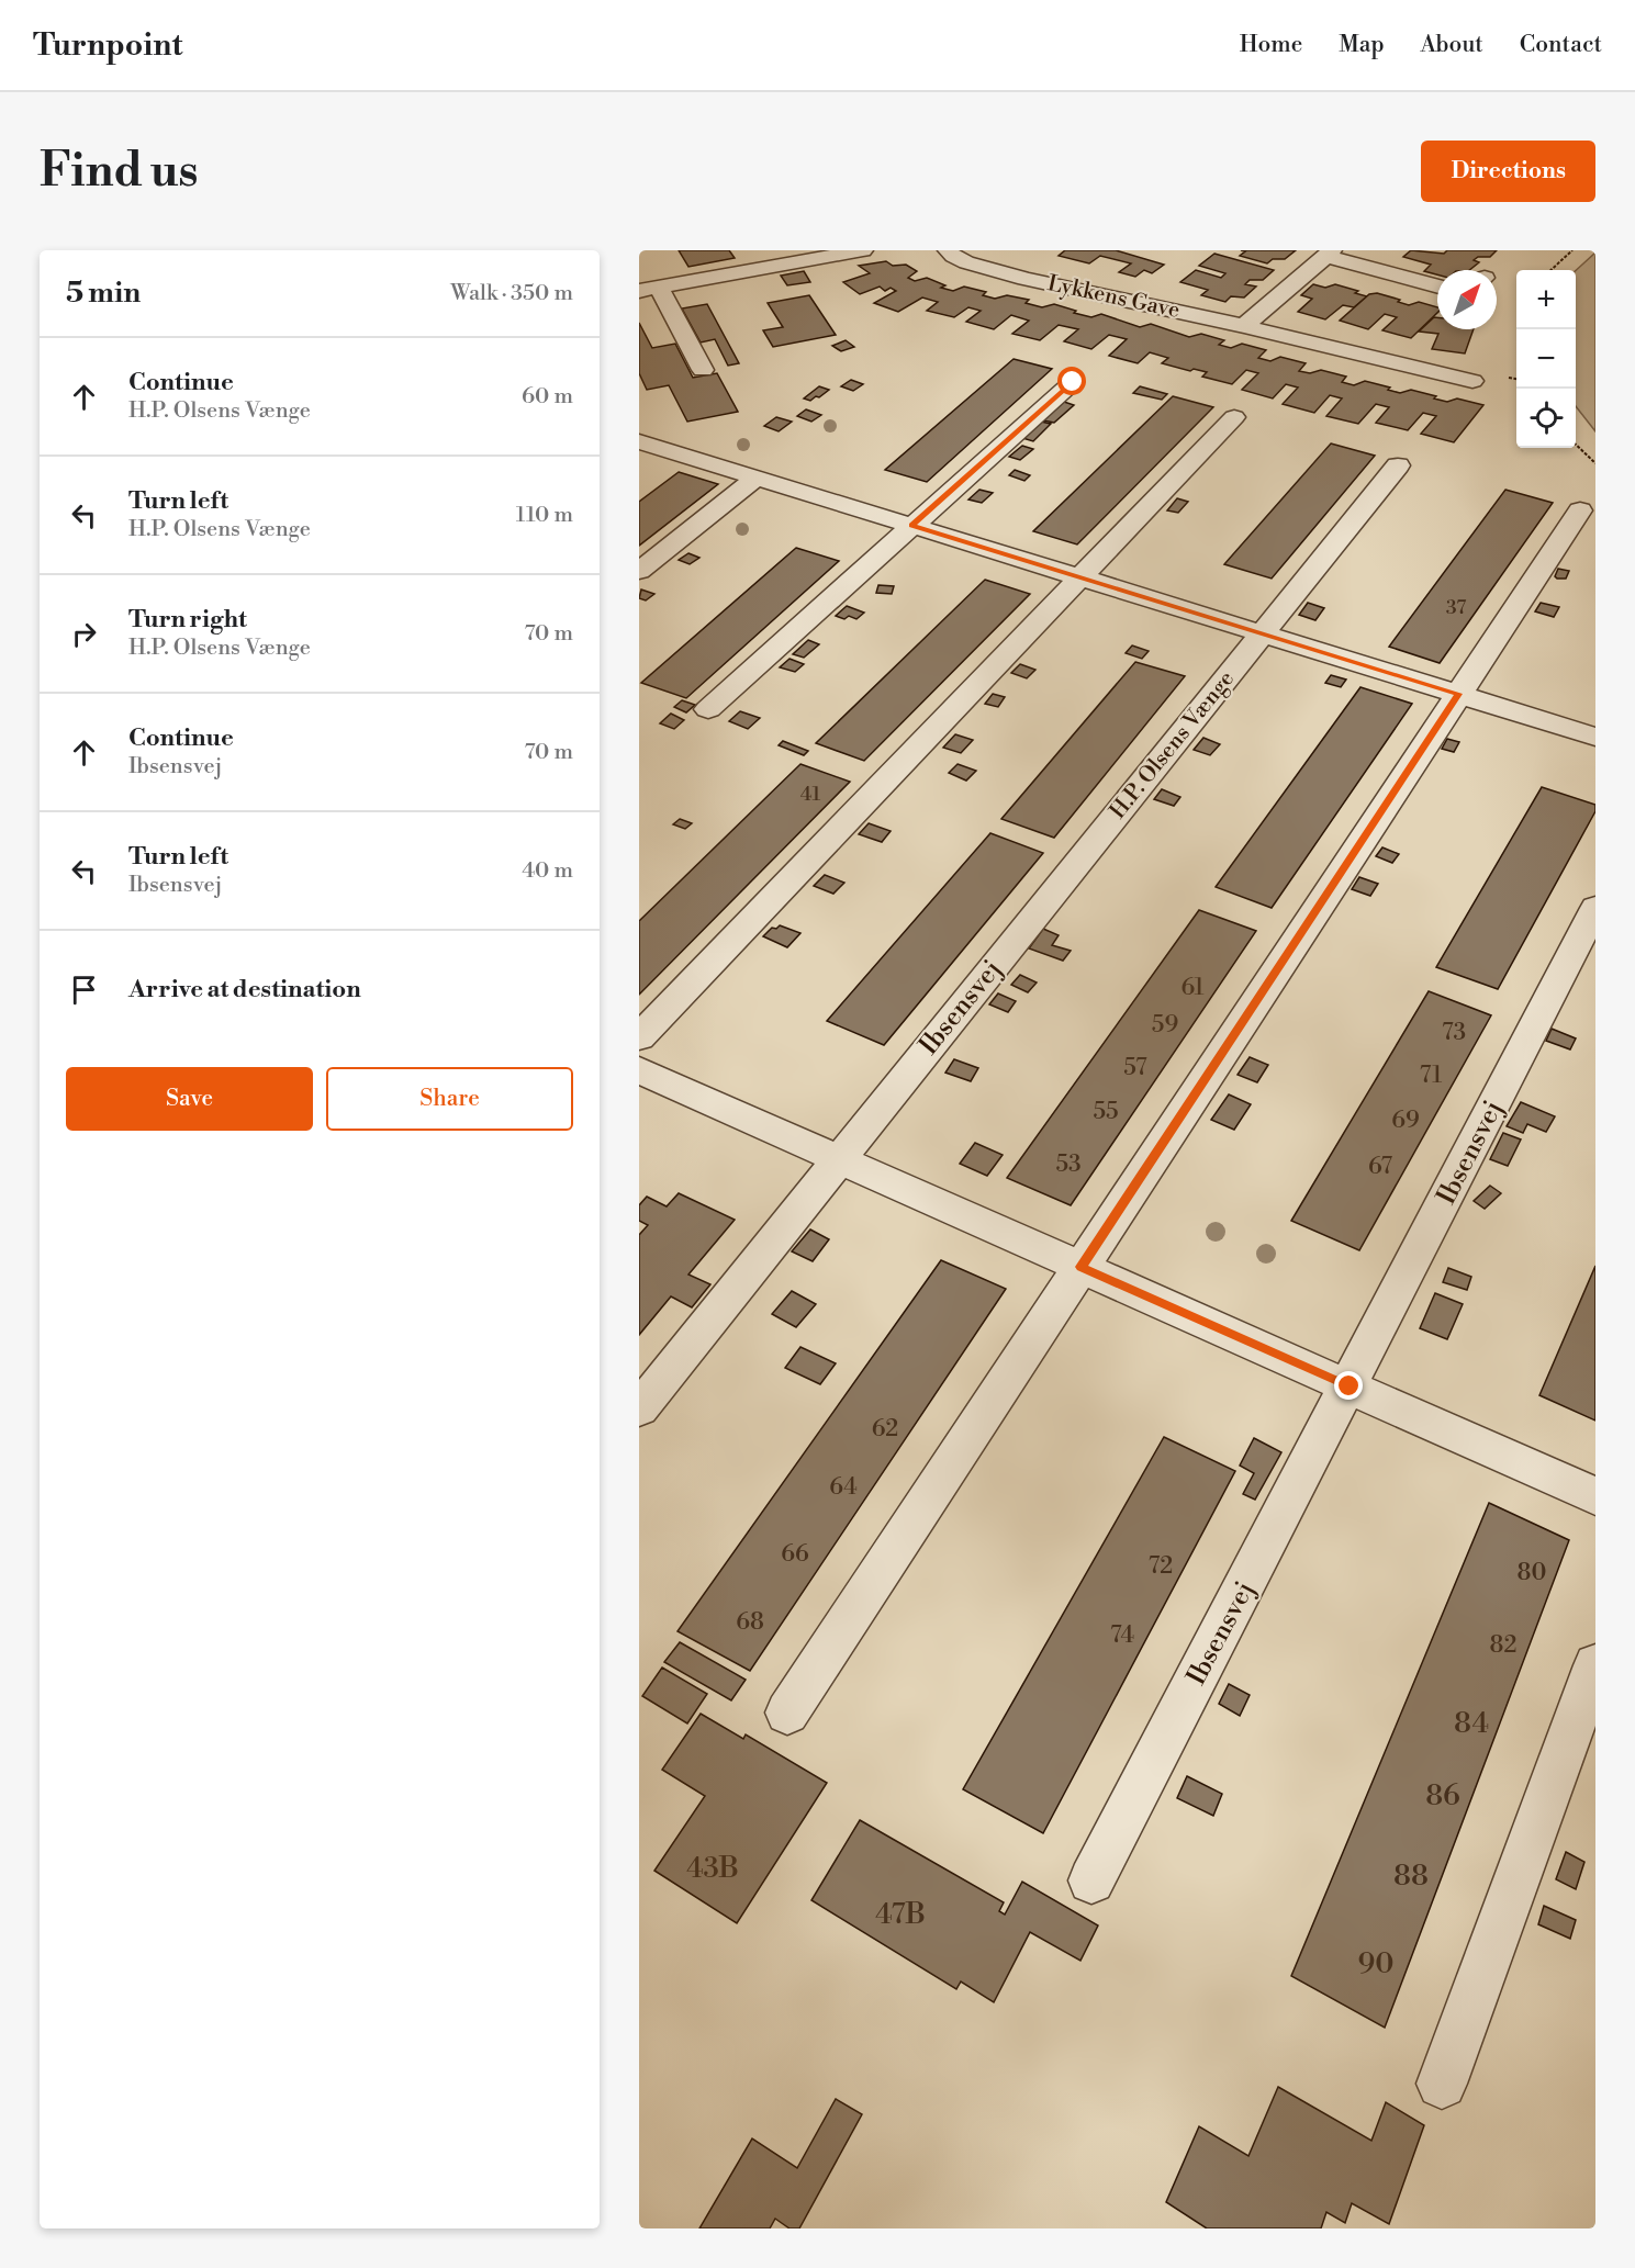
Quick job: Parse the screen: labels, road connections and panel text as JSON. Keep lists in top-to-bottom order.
{
  "streets": {
    "street": ["Lykkens Gave", "H.P. Olsens Vænge", "Ibsensvej"]
  },
  "crossings": [
    ["H.P. Olsens Vænge", "Ibsensvej"]
  ],
  "house_numbers": [
    "37",
    "41",
    "61",
    "59",
    "73",
    "57",
    "71",
    "55",
    "69",
    "53",
    "67",
    "62",
    "64",
    "66",
    "72",
    "80",
    "68",
    "74",
    "82",
    "84",
    "86",
    "43B",
    "88",
    "47B",
    "90"
  ],
  "north": "top right",
  "page": {
    "header": "Turnpoint",
    "nav": [
      "Home",
      "Map",
      "About",
      "Contact"
    ],
    "buttons": [
      "Directions",
      ["Save", "Share"]
    ],
    "title": "Find us",
    "heading": ["5 min", "Walk · 350 m"],
    "map_buttons": ["+", "−"],
    "list": [
      ["Continue", "H.P. Olsens Vænge", "60 m"],
      ["Turn left", "H.P. Olsens Vænge", "110 m"],
      ["Turn right", "H.P. Olsens Vænge", "70 m"],
      ["Continue", "Ibsensvej", "70 m"],
      ["Turn left", "Ibsensvej", "40 m"],
      "Arrive at destination"
    ]
  }
}
